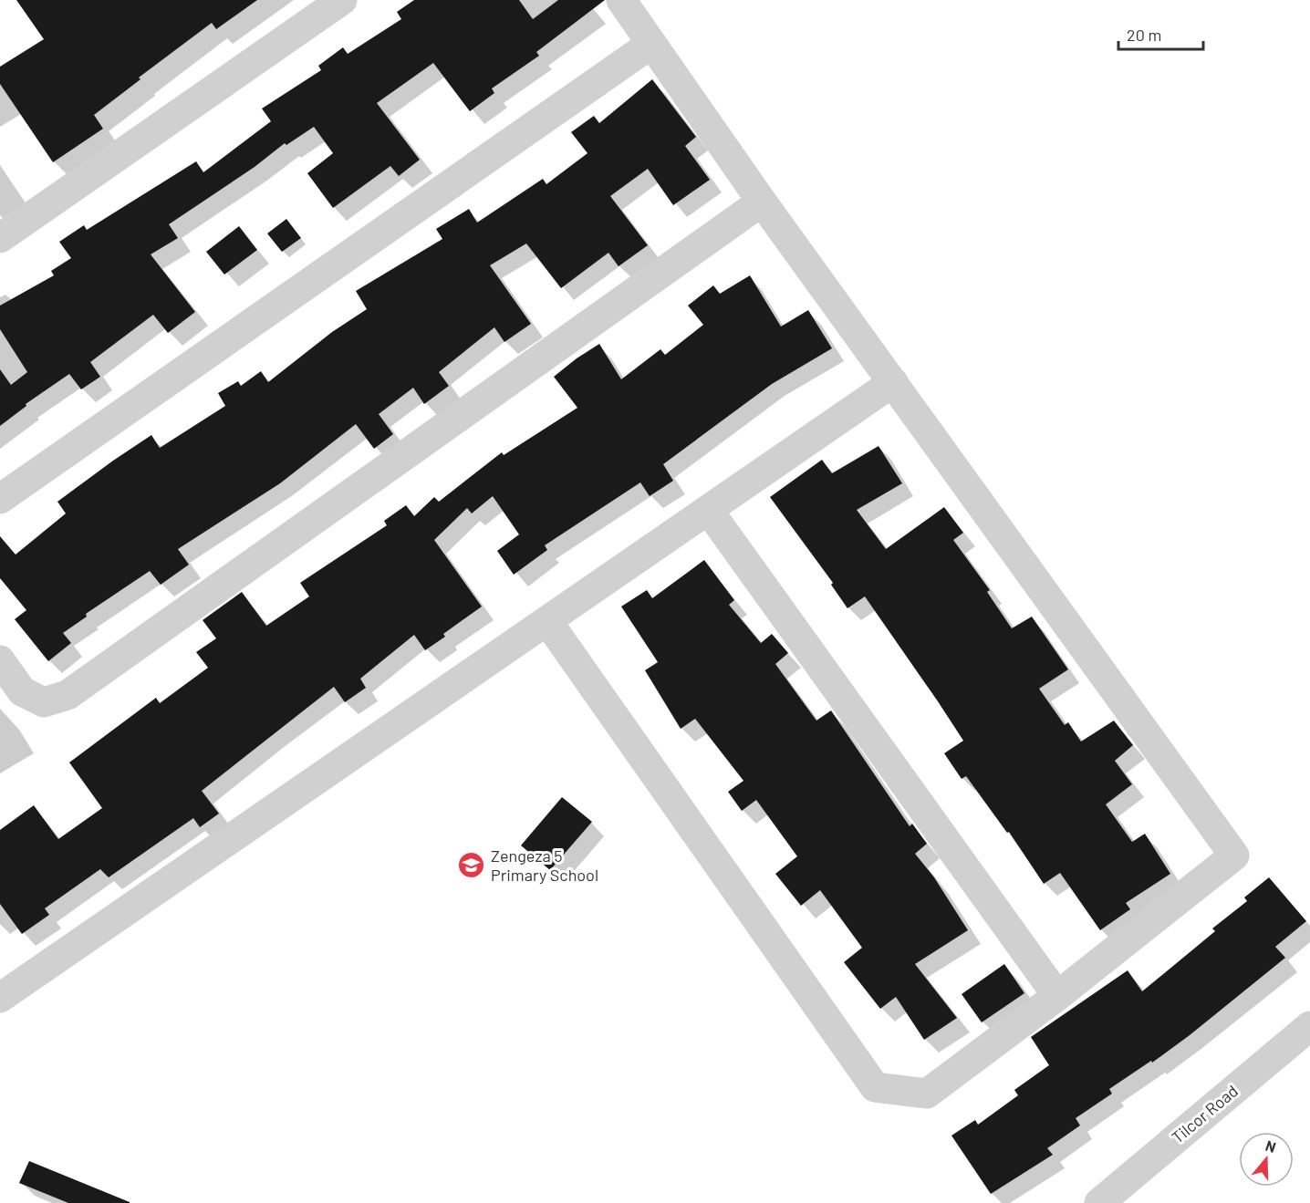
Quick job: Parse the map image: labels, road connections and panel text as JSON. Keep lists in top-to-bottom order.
{
  "streets": {
    "street": ["Tilcor Road"]
  },
  "places": {
    "school or university": ["Zengeza 5 Primary School"]
  },
  "scale_bar": "20 m",
  "north": "top"
}
